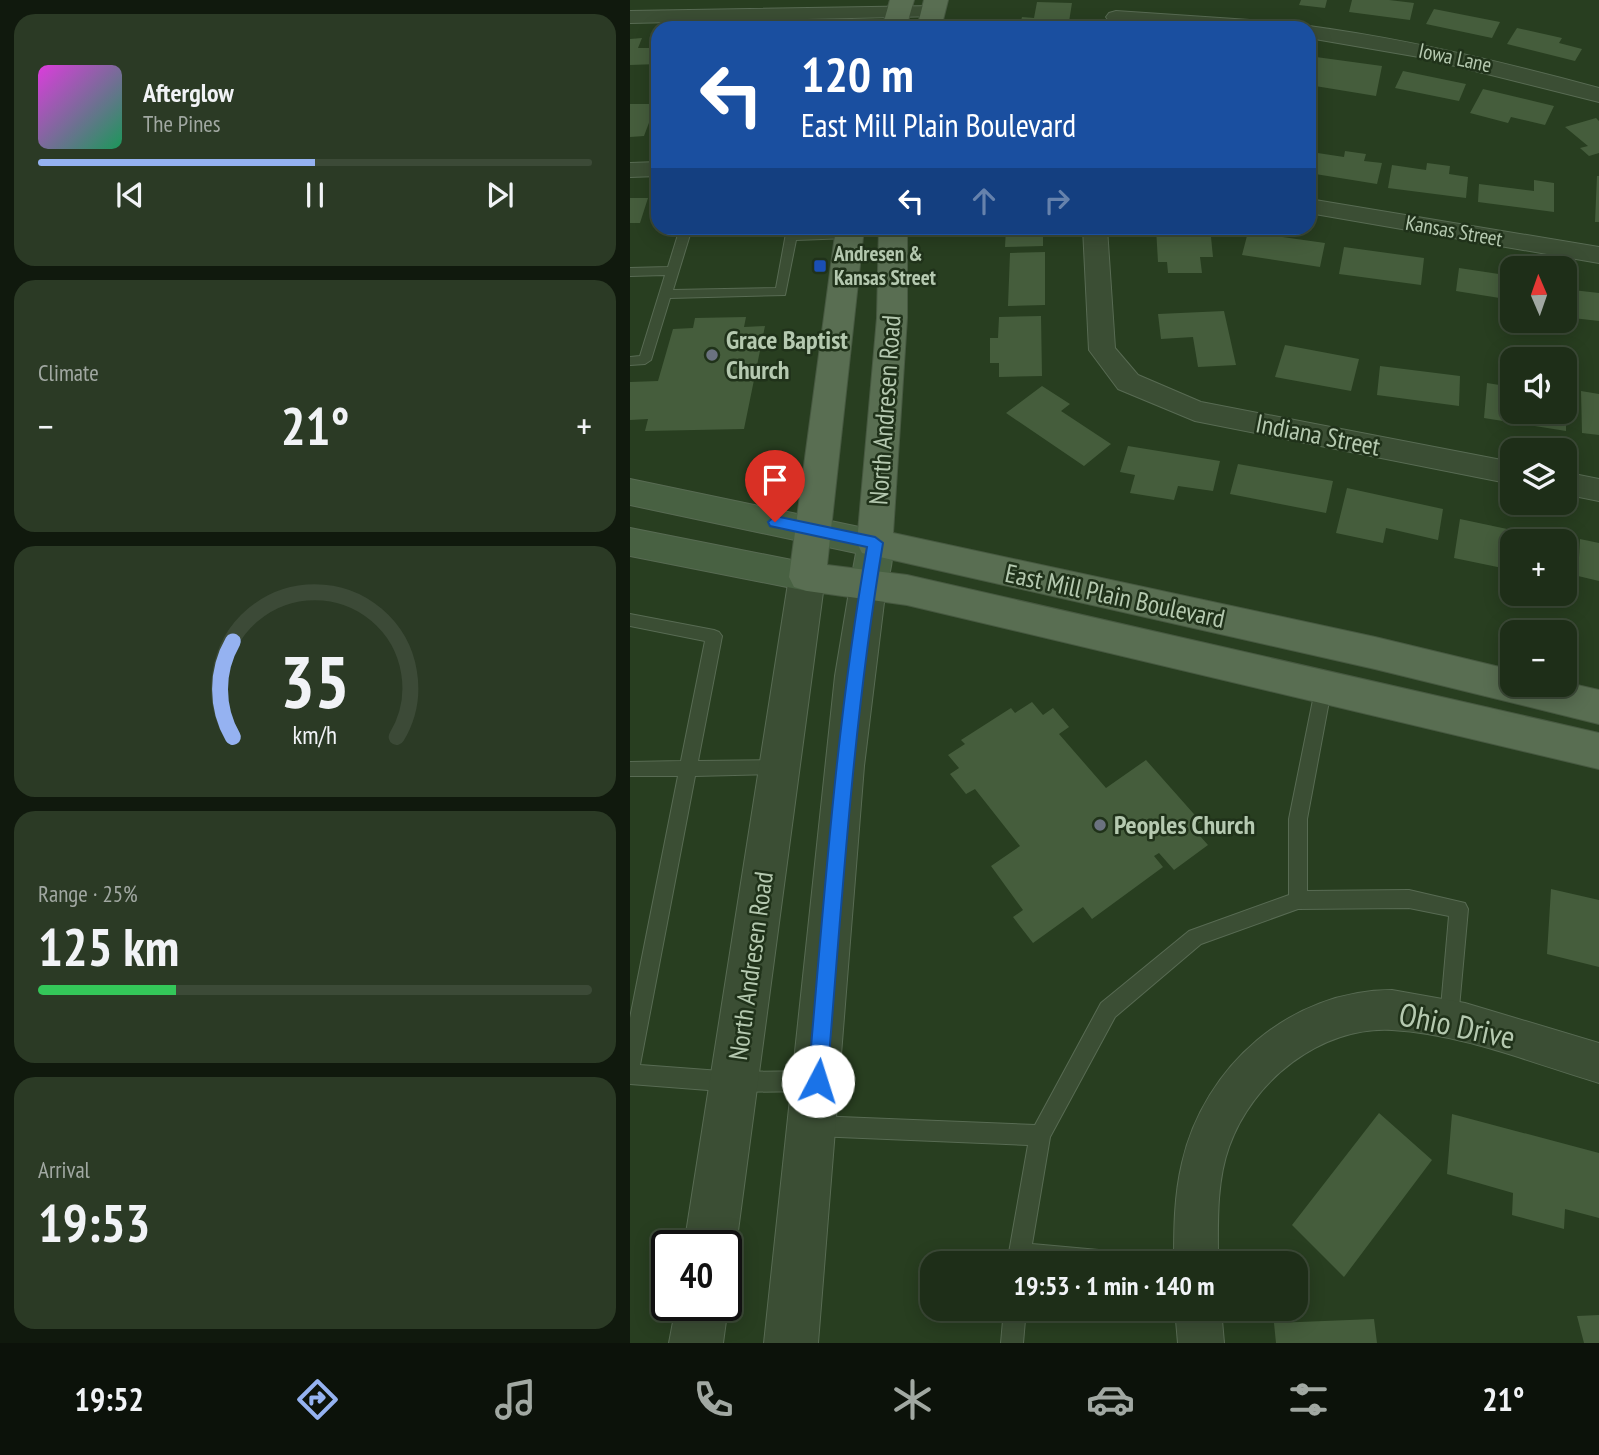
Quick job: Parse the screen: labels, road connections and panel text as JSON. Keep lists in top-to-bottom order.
{
  "streets": {
    "main road": ["North Andresen Road", "East Mill Plain Boulevard"],
    "street": [
      "Iowa Lane",
      "Kansas Street",
      "Indiana Street",
      "Ohio Drive"
    ]
  },
  "crossings": [
    ["North Andresen Road", "East Mill Plain Boulevard"]
  ],
  "places": {
    "transit": ["Andresen & Kansas Street"],
    "other": ["Grace Baptist Church", "Peoples Church"]
  },
  "north": "top",
  "page": {
    "turn": ["120 m", "East Mill Plain Boulevard"],
    "song": ["Afterglow", "The Pines"],
    "map_buttons": ["+", "−"],
    "tile": [
      "Climate",
      ["Range · 25%", "125 km"],
      ["Arrival", "19:53"]
    ],
    "heat": ["−", "21°", "+"],
    "limit": "40",
    "trip": "19:53 · 1 min · 140 m",
    "tabs": ["19:52", "21°"],
    "gauge": ["35", "km/h"]
  }
}
